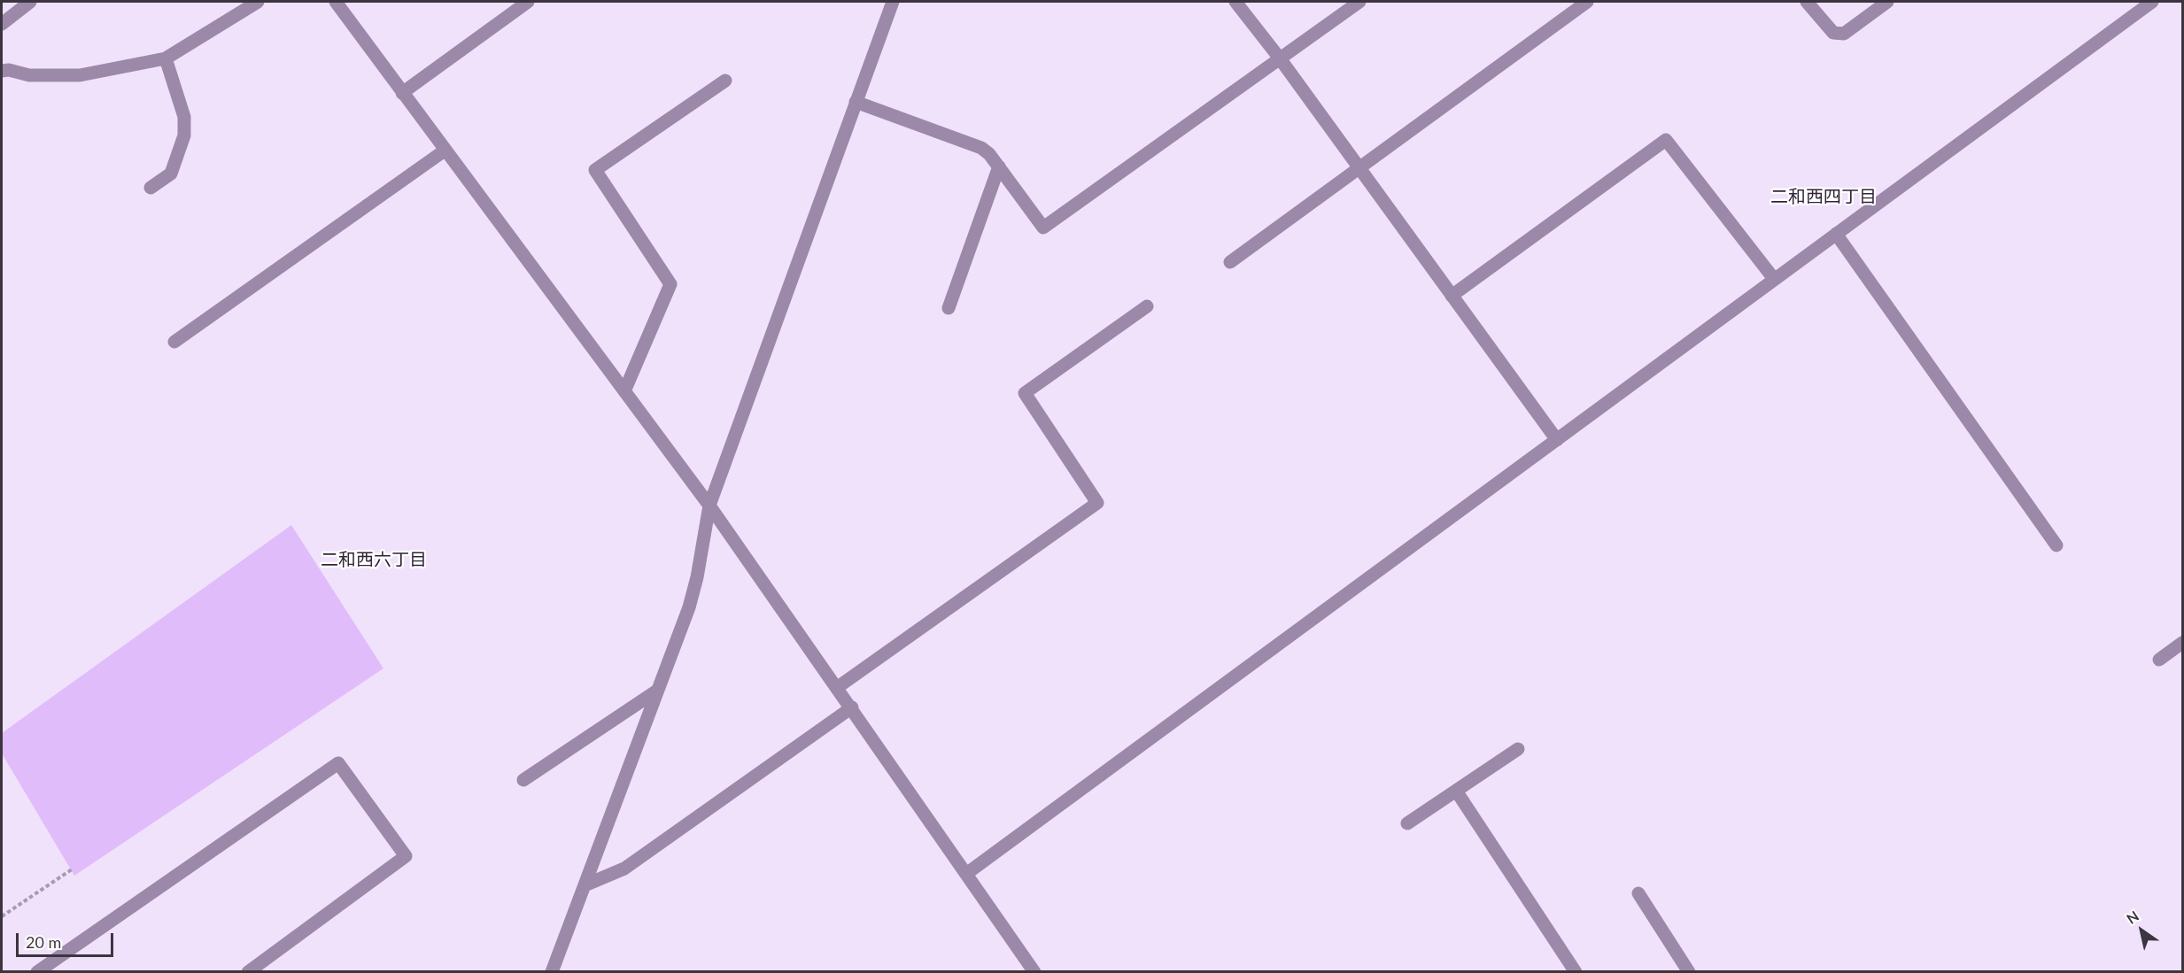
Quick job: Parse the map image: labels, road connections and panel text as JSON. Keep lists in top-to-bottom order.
{
  "districts": ["二和西四丁目", "二和西六丁目"],
  "scale_bar": "20 m",
  "north": "top left"
}
